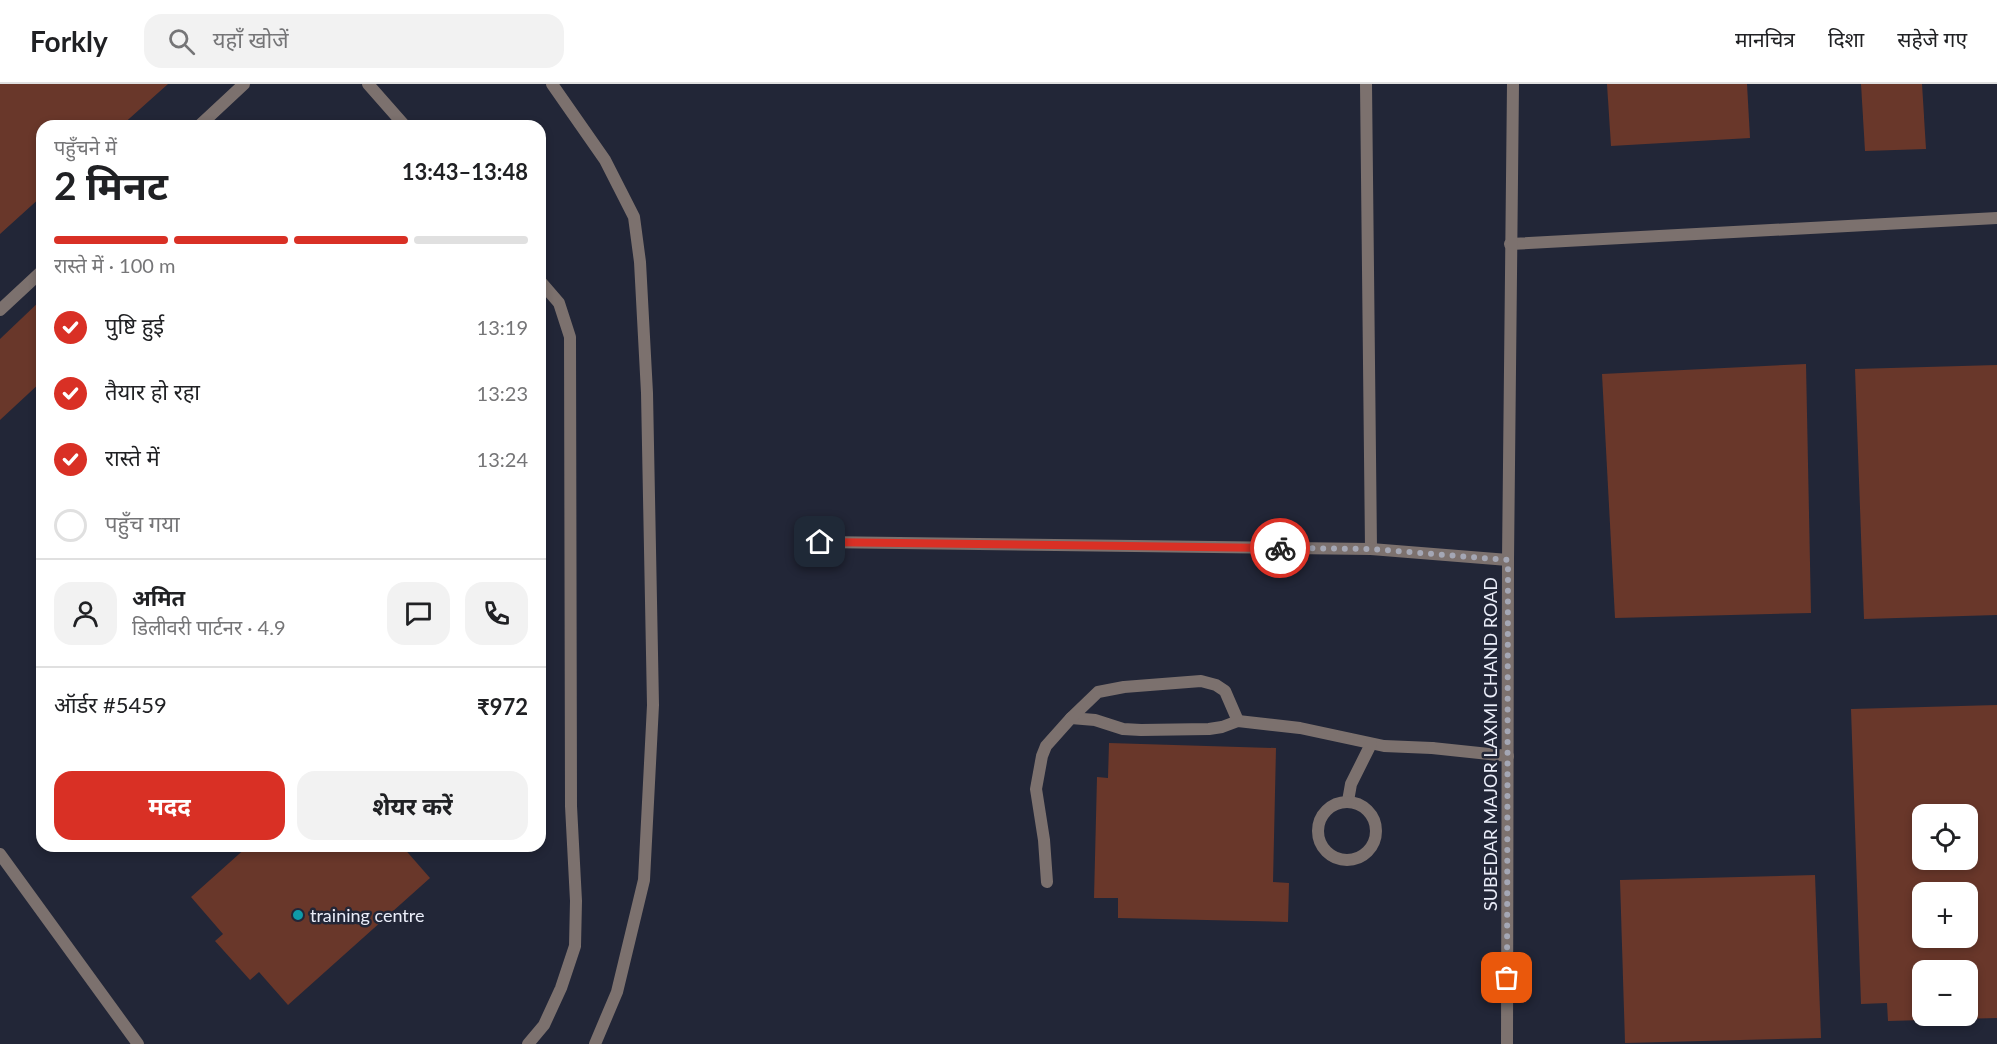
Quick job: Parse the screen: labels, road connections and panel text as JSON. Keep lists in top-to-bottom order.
{
  "streets": {
    "street": ["SUBEDAR MAJOR LAXMI CHAND ROAD"]
  },
  "places": ["training centre"],
  "page": {
    "header": "Forkly",
    "search": "यहाँ खोजें",
    "nav": ["मानचित्र", "दिशा", "सहेजे गए"],
    "heading": ["2 मिनट", "पहुँचने में", "13:43–13:48"],
    "panel": [
      "अमित",
      "डिलीवरी पार्टनर · 4.9",
      "ऑर्डर #5459",
      "₹972"
    ],
    "bar": "रास्ते में · 100 m",
    "list": [
      ["पुष्टि हुई", "13:19"],
      ["तैयार हो रहा", "13:23"],
      ["रास्ते में", "13:24"],
      "पहुँच गया"
    ],
    "buttons": ["मदद", "शेयर करें"],
    "map_buttons": ["+", "−"]
  }
}
